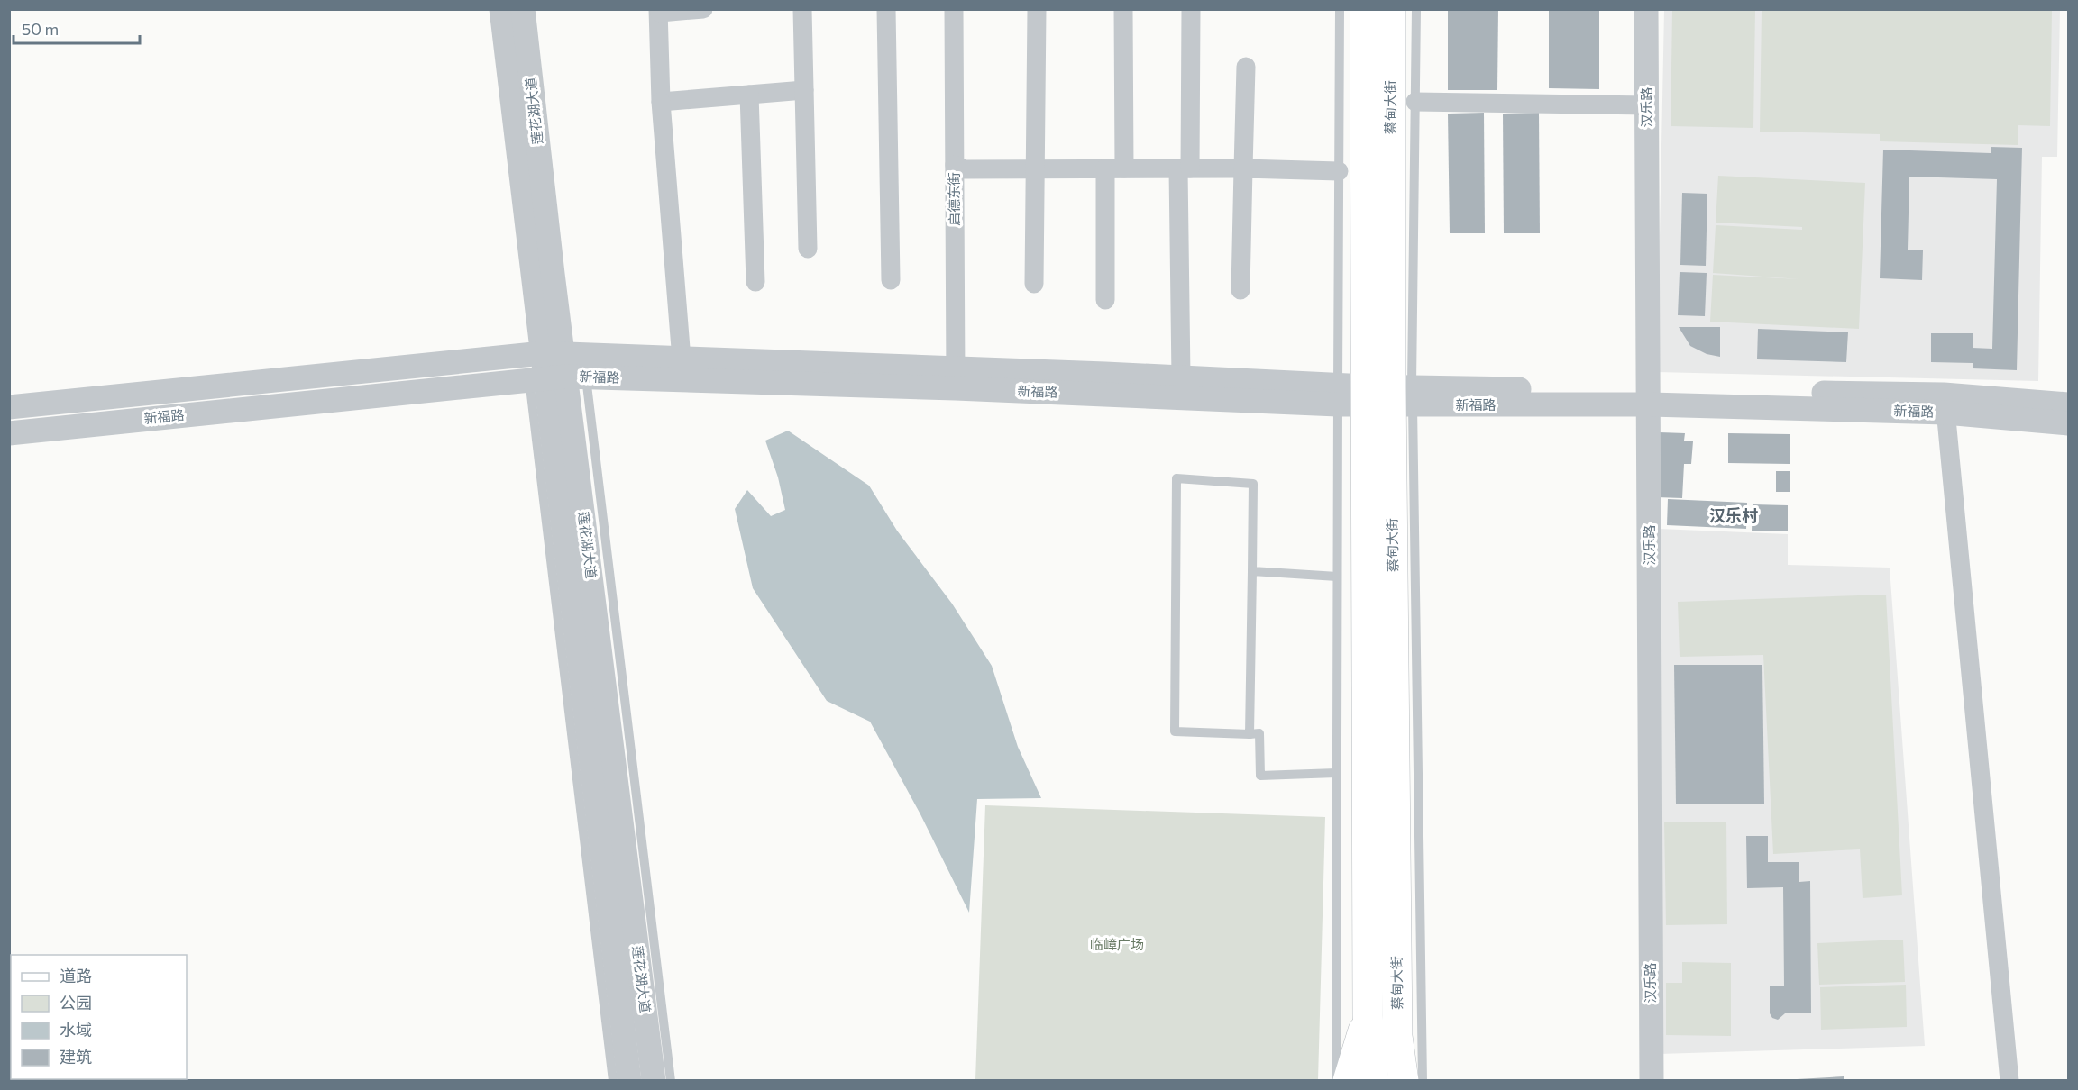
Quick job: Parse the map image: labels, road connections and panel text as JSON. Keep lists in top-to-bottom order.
{
  "streets": {
    "main road": ["蔡甸大街"],
    "street": [
      "汉乐路",
      "莲花湖大道",
      "启德东街",
      "新福路"
    ]
  },
  "crossings": [
    ["蔡甸大街", "新福路"],
    ["汉乐路", "新福路"],
    ["莲花湖大道", "新福路"],
    ["启德东街", "新福路"]
  ],
  "districts": ["汉乐村"],
  "parks": ["临嶂广场"],
  "legend": [
    "道路",
    "公园",
    "水域",
    "建筑"
  ],
  "scale_bar": "50 m"
}
